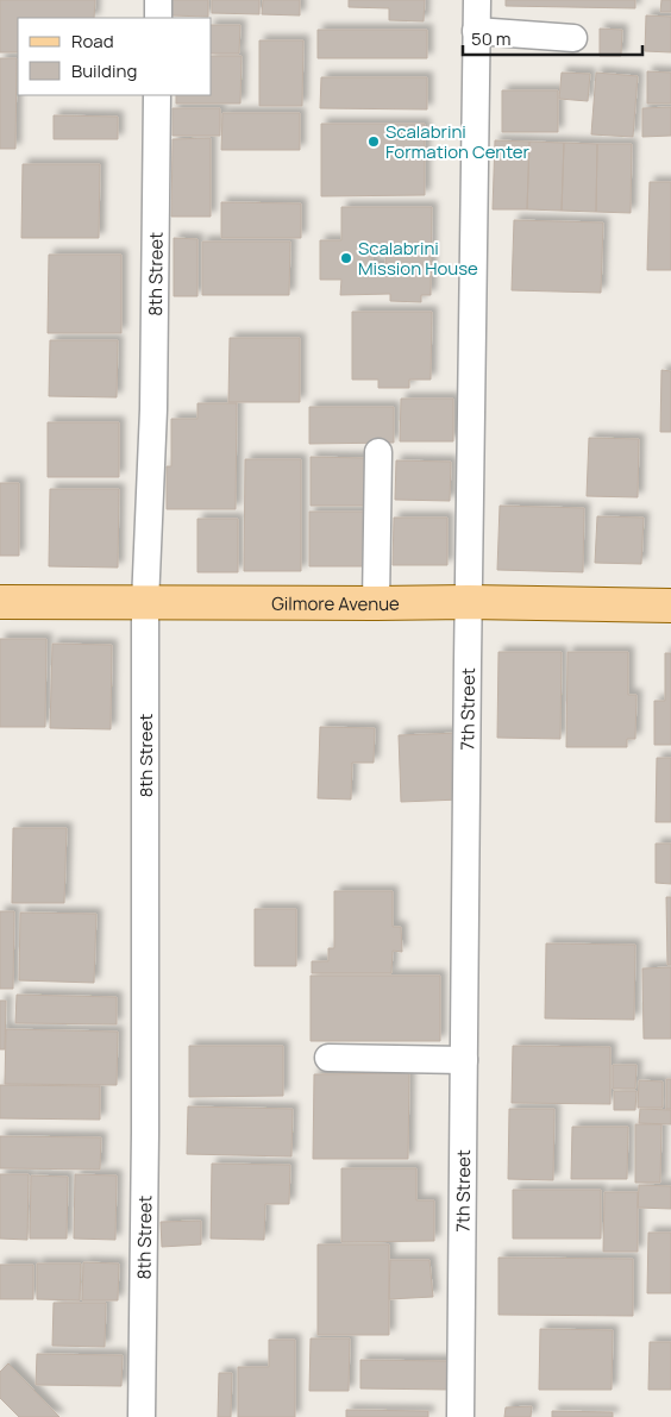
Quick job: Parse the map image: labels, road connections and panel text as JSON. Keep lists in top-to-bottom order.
{
  "streets": {
    "main road": ["Gilmore Avenue"],
    "street": ["8th Street", "7th Street"]
  },
  "crossings": [
    ["8th Street", "Gilmore Avenue"],
    ["Gilmore Avenue", "7th Street"]
  ],
  "places": ["Scalabrini Formation Center", "Scalabrini Mission House"],
  "legend": ["Road", "Building"],
  "scale_bar": "50 m"
}
